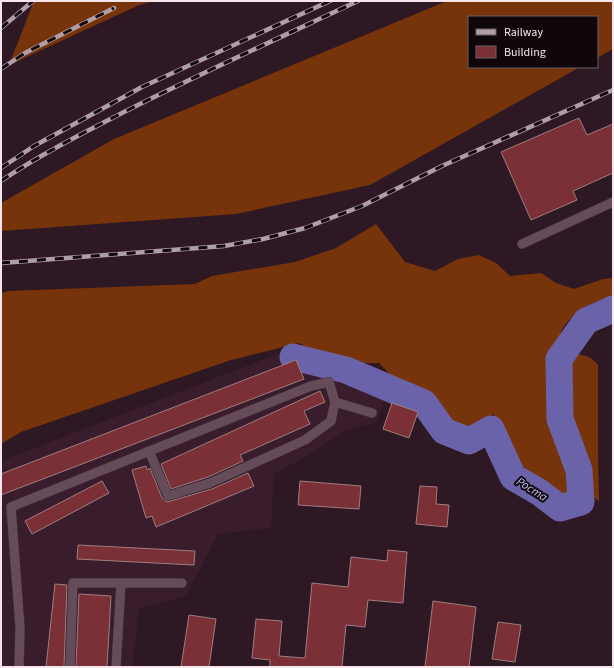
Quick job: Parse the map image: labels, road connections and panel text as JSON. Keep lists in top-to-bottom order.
{
  "water": ["Роста"],
  "legend": ["Railway", "Building"]
}
